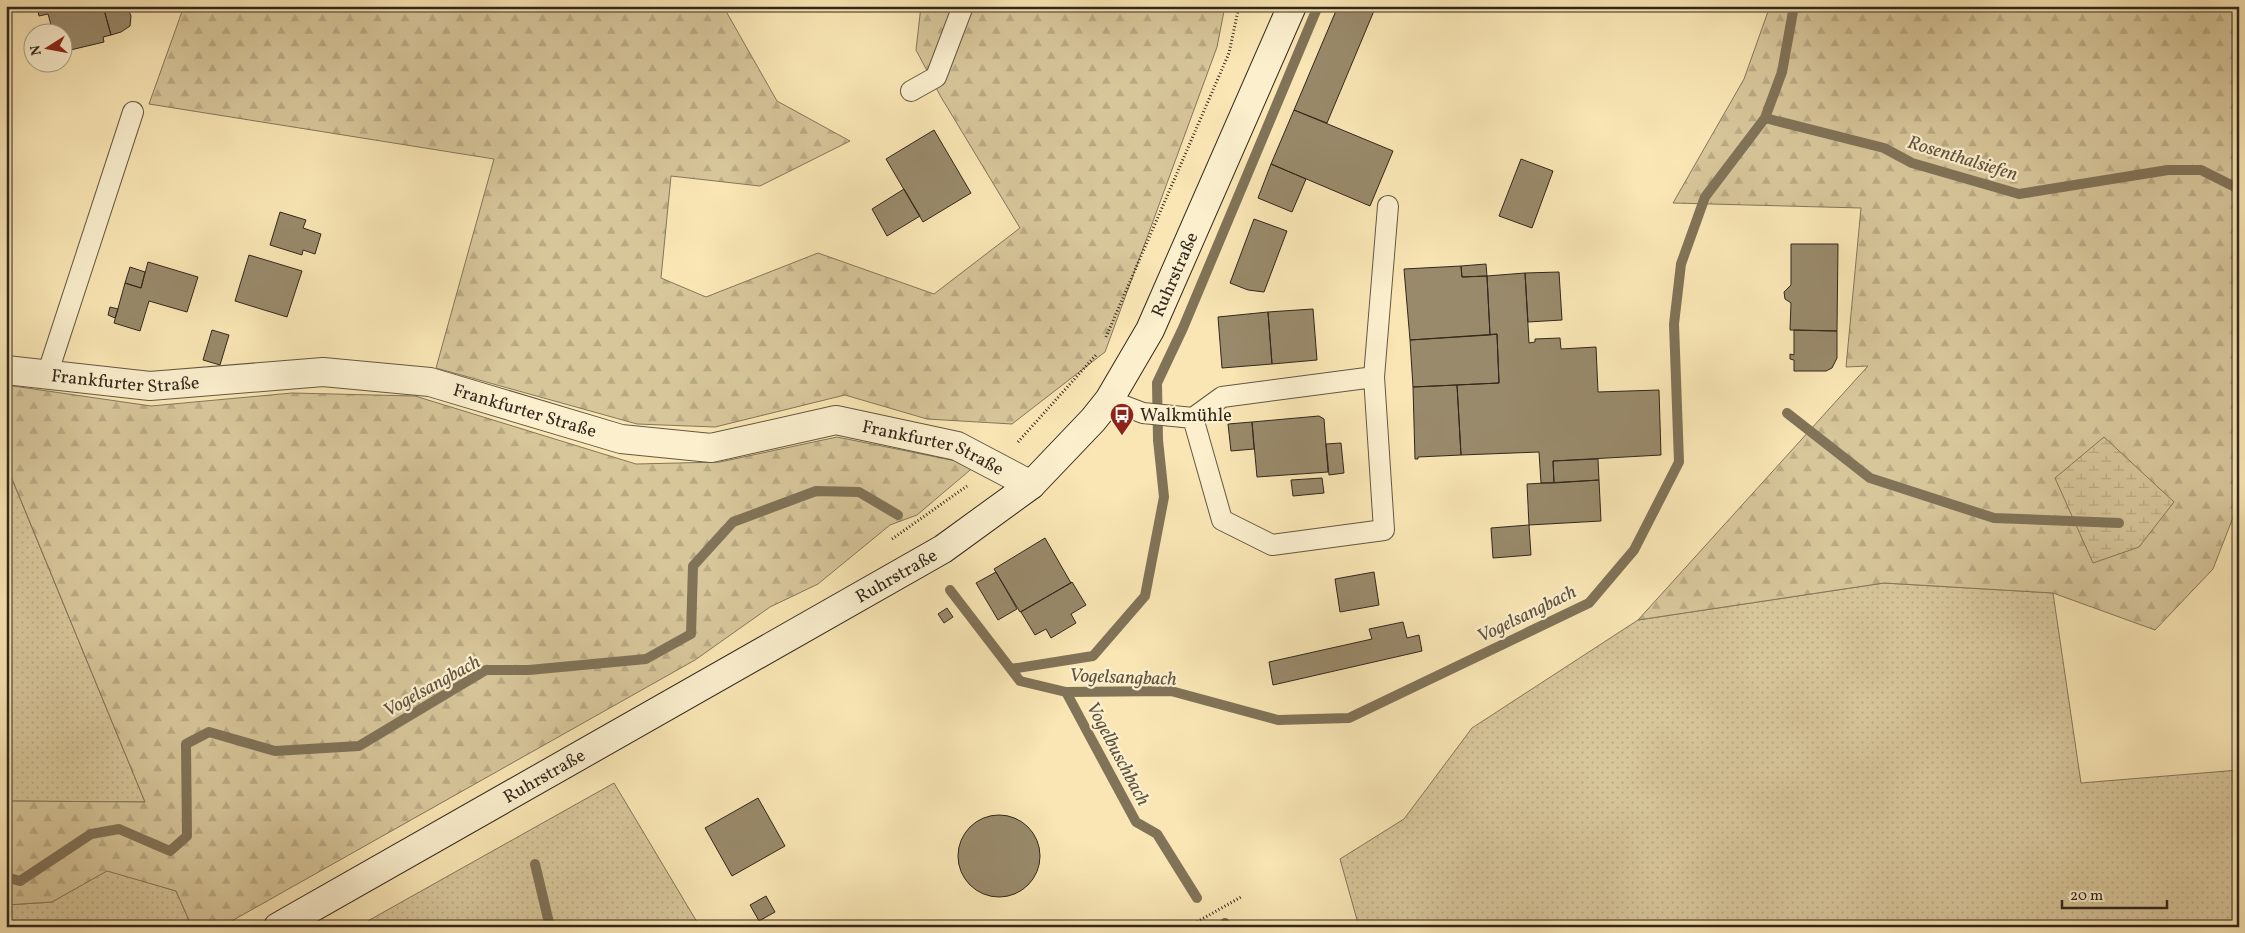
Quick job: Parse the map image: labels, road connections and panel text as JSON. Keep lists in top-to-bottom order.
{
  "streets": {
    "main road": ["Ruhrstraße", "Frankfurter Straße"]
  },
  "crossings": [
    ["Ruhrstraße", "Frankfurter Straße"]
  ],
  "water": ["Rosenthalsiefen", "Vogelsangbach", "Vogelbuschbach"],
  "places": {
    "bus stop": ["Walkmühle"]
  },
  "scale_bar": "20 m",
  "north": "left"
}
